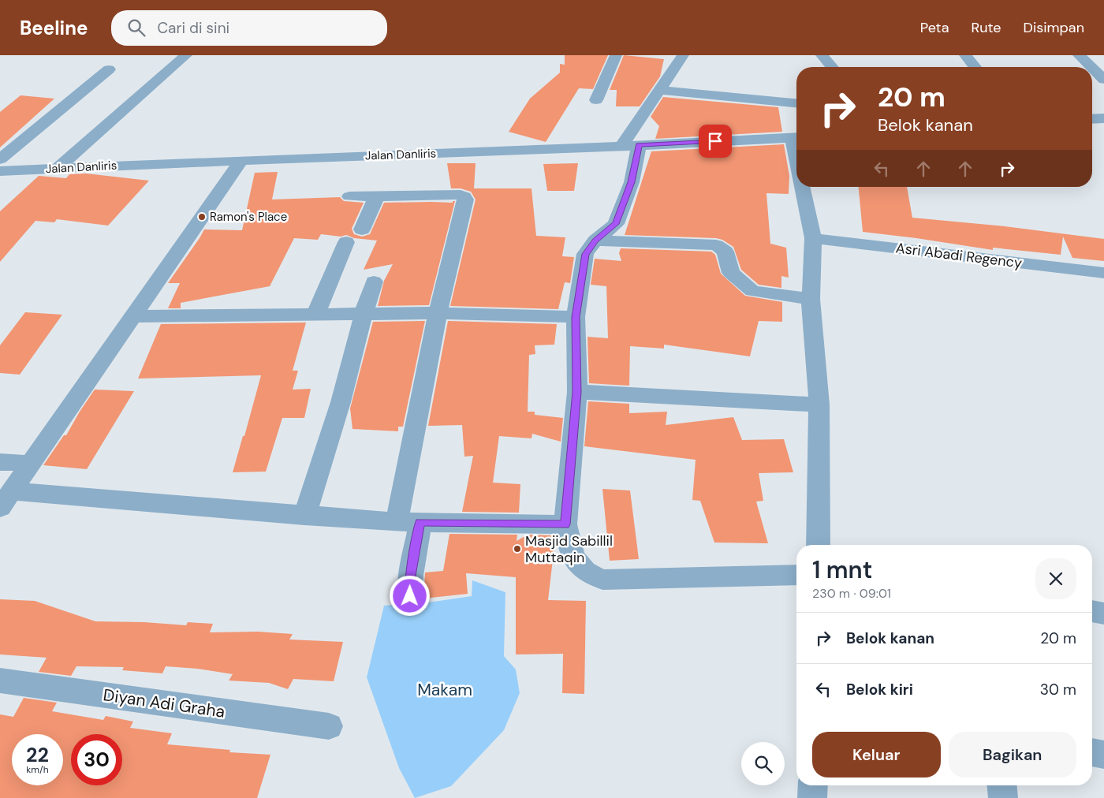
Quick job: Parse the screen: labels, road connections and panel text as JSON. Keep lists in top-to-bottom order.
{
  "streets": {
    "street": ["Jalan Danliris", "Asri Abadi Regency", "Diyan Adi Graha"]
  },
  "parks": ["Makam"],
  "places": ["Ramon's Place", "Masjid Sabillil Muttaqin"],
  "page": {
    "header": "Beeline",
    "search": "Cari di sini",
    "nav": ["Peta", "Rute", "Disimpan"],
    "turn": ["20 m", "Belok kanan"],
    "heading": ["1 mnt", "230 m · 09:01"],
    "list": [
      {
        "name": "Belok kanan",
        "value": "20 m"
      },
      {
        "name": "Belok kiri",
        "value": "30 m"
      }
    ],
    "buttons": ["Keluar", "Bagikan"],
    "speed": "22 km/h",
    "limit": "30"
  }
}
